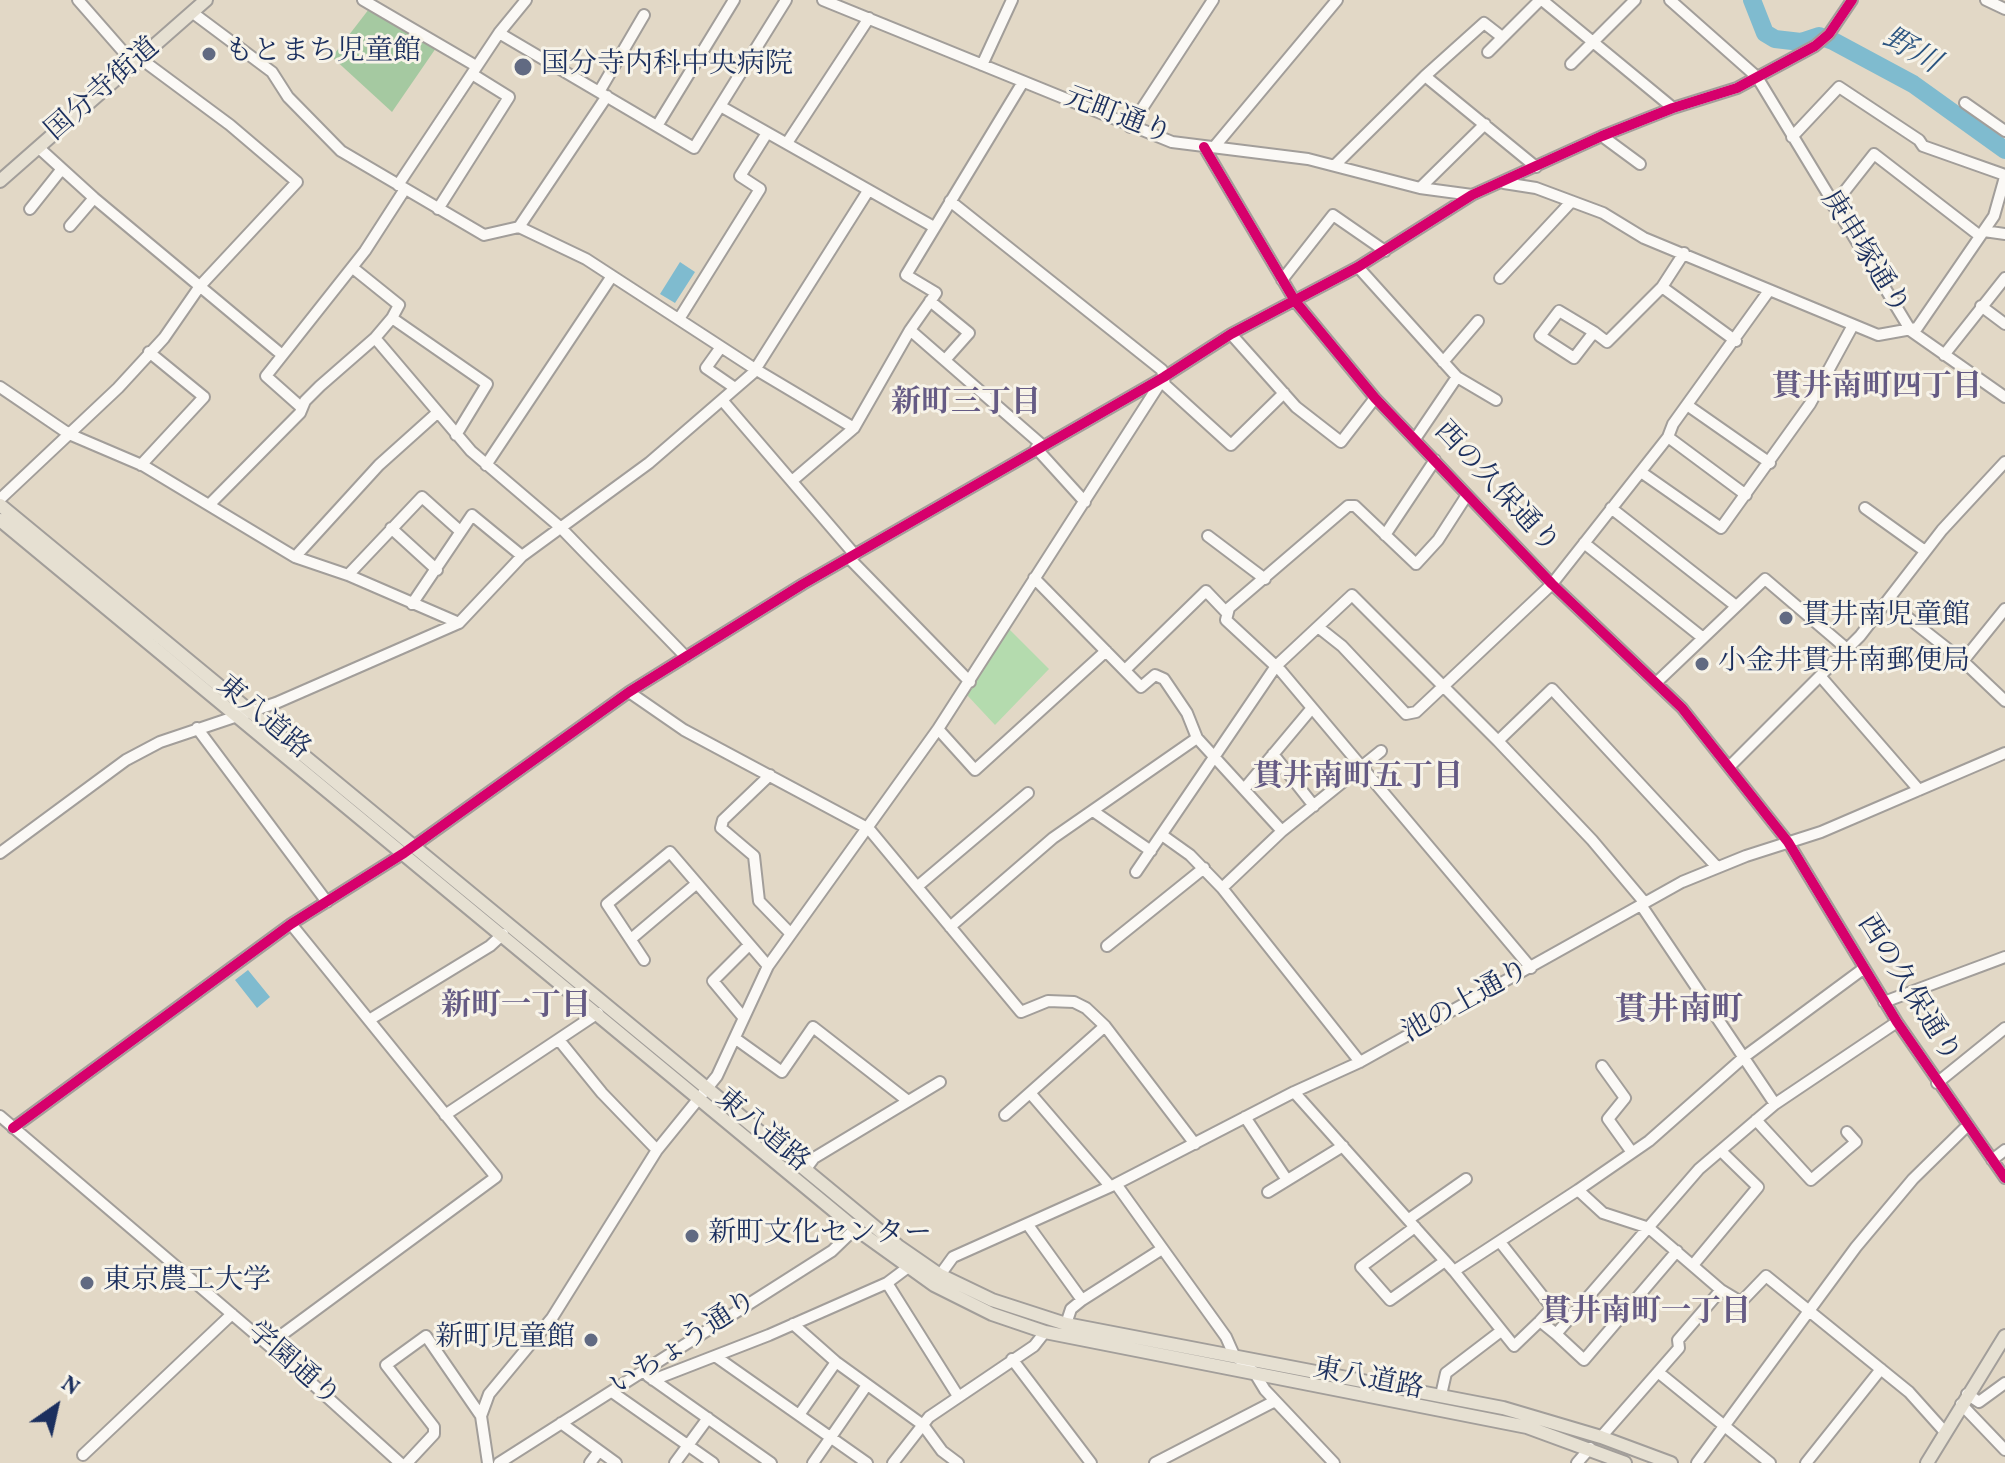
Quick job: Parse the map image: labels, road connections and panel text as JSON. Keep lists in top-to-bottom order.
{
  "streets": {
    "main road": ["国分寺街道", "東八道路"],
    "street": [
      "元町通り",
      "庚申塚通り",
      "西の久保通り",
      "池の上通り",
      "いちょう通り",
      "学園通り"
    ]
  },
  "crossings": [
    ["元町通り", "西の久保通り"],
    ["西の久保通り", "池の上通り"],
    ["東八道路", "池の上通り"],
    ["東八道路", "いちょう通り"]
  ],
  "districts": [
    "貫井南町四丁目",
    "新町三丁目",
    "貫井南町五丁目",
    "新町一丁目",
    "貫井南町",
    "貫井南町一丁目"
  ],
  "water": ["野川"],
  "places": [
    "もとまち児童館",
    "国分寺内科中央病院",
    "貫井南児童館",
    "小金井貫井南郵便局",
    "新町文化センター",
    "東京農工大学",
    "新町児童館"
  ],
  "north": "top right"
}
